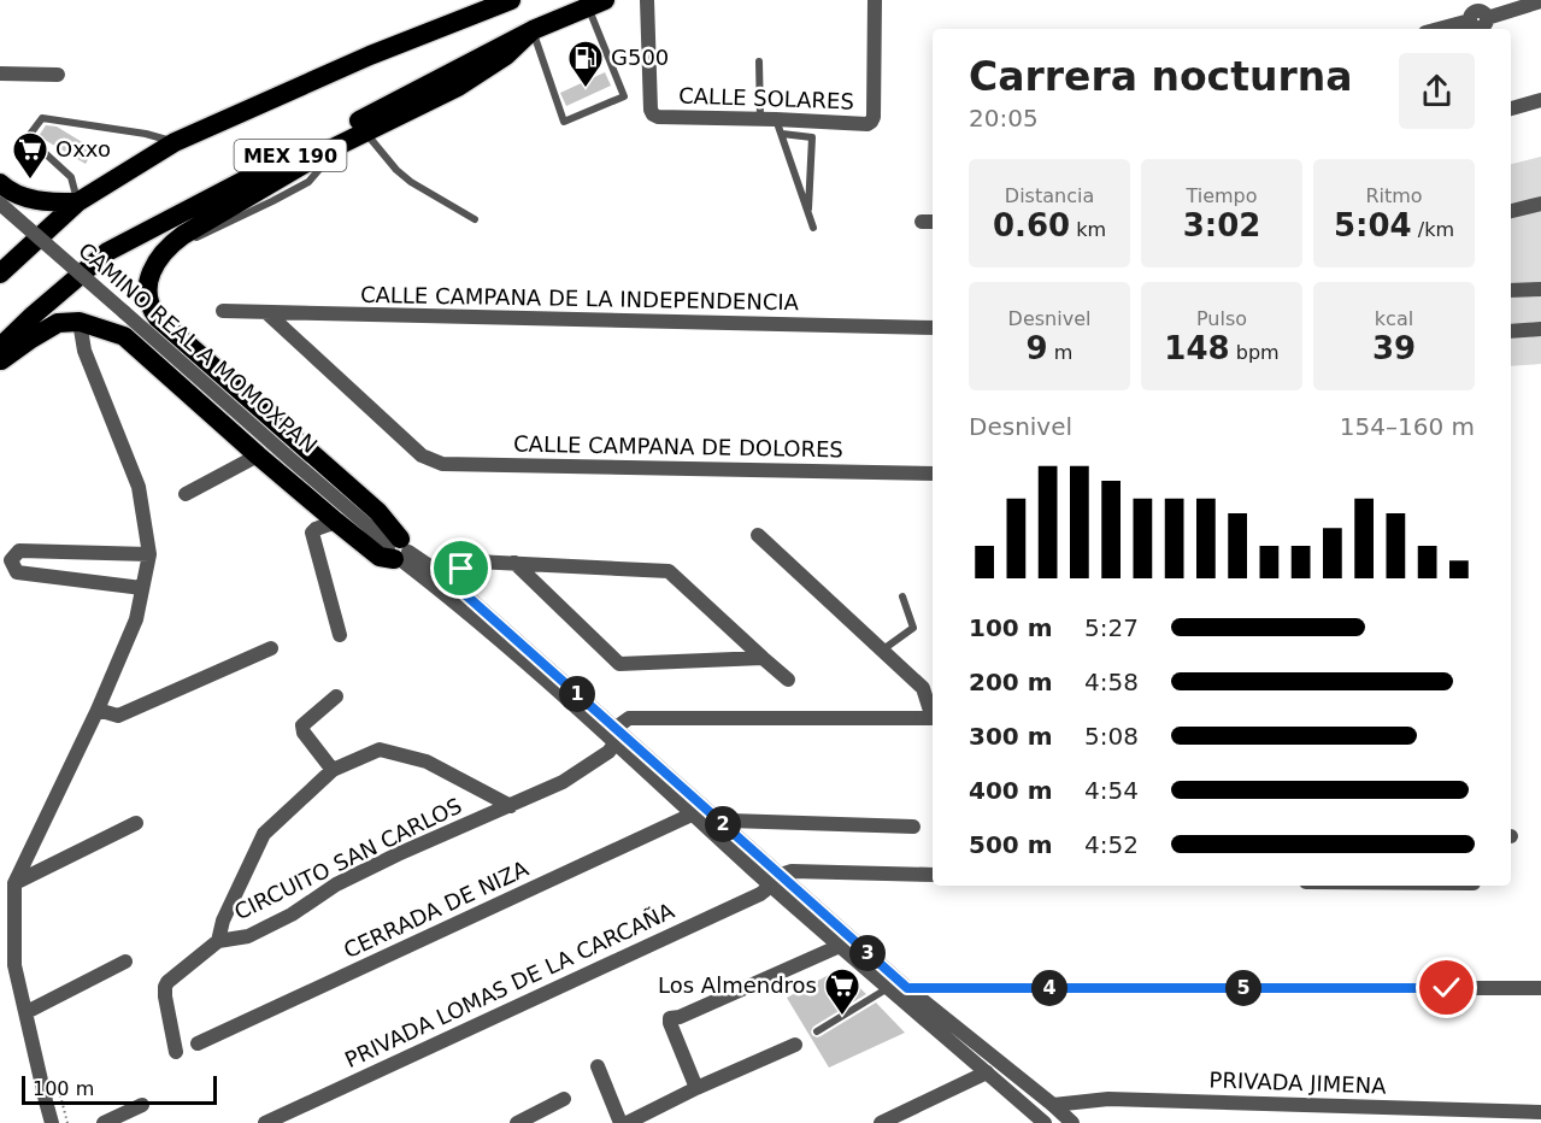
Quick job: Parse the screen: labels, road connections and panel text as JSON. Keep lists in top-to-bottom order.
{
  "streets": {
    "highway": ["MEX 190"],
    "street": [
      "CALLE SOLARES",
      "CALLE CAMPANA DE LA INDEPENDENCIA",
      "CAMINO REAL A MOMOXPAN",
      "CALLE CAMPANA DE DOLORES",
      "CIRCUITO SAN CARLOS",
      "CERRADA DE NIZA",
      "PRIVADA LOMAS DE LA CARCAÑA",
      "PRIVADA JIMENA"
    ]
  },
  "crossings": [
    ["CALLE CAMPANA DE LA INDEPENDENCIA", "CALLE CAMPANA DE DOLORES"],
    ["CAMINO REAL A MOMOXPAN", "CIRCUITO SAN CARLOS"],
    ["CAMINO REAL A MOMOXPAN", "CERRADA DE NIZA"],
    ["CAMINO REAL A MOMOXPAN", "PRIVADA LOMAS DE LA CARCAÑA"],
    ["CAMINO REAL A MOMOXPAN", "PRIVADA JIMENA"]
  ],
  "places": {
    "fuel station": ["G500"],
    "supermarket": ["Oxxo", "Los Almendros"]
  },
  "scale_bar": "100 m",
  "page": {
    "heading": ["Carrera nocturna", "20:05"],
    "stats": [
      ["Distancia", "0.60 km"],
      ["Tiempo", "3:02"],
      ["Ritmo", "5:04 /km"],
      ["Desnivel", "9 m"],
      ["Pulso", "148 bpm"],
      ["kcal", "39"]
    ],
    "chart": ["Desnivel", "154–160 m"],
    "list": [
      {
        "name": "100 m",
        "note": "5:27"
      },
      {
        "name": "200 m",
        "note": "4:58"
      },
      {
        "name": "300 m",
        "note": "5:08"
      },
      {
        "name": "400 m",
        "note": "4:54"
      },
      {
        "name": "500 m",
        "note": "4:52"
      }
    ],
    "pins": [
      "1",
      "2",
      "3",
      "4",
      "5"
    ],
    "scale": "100 m"
  }
}
